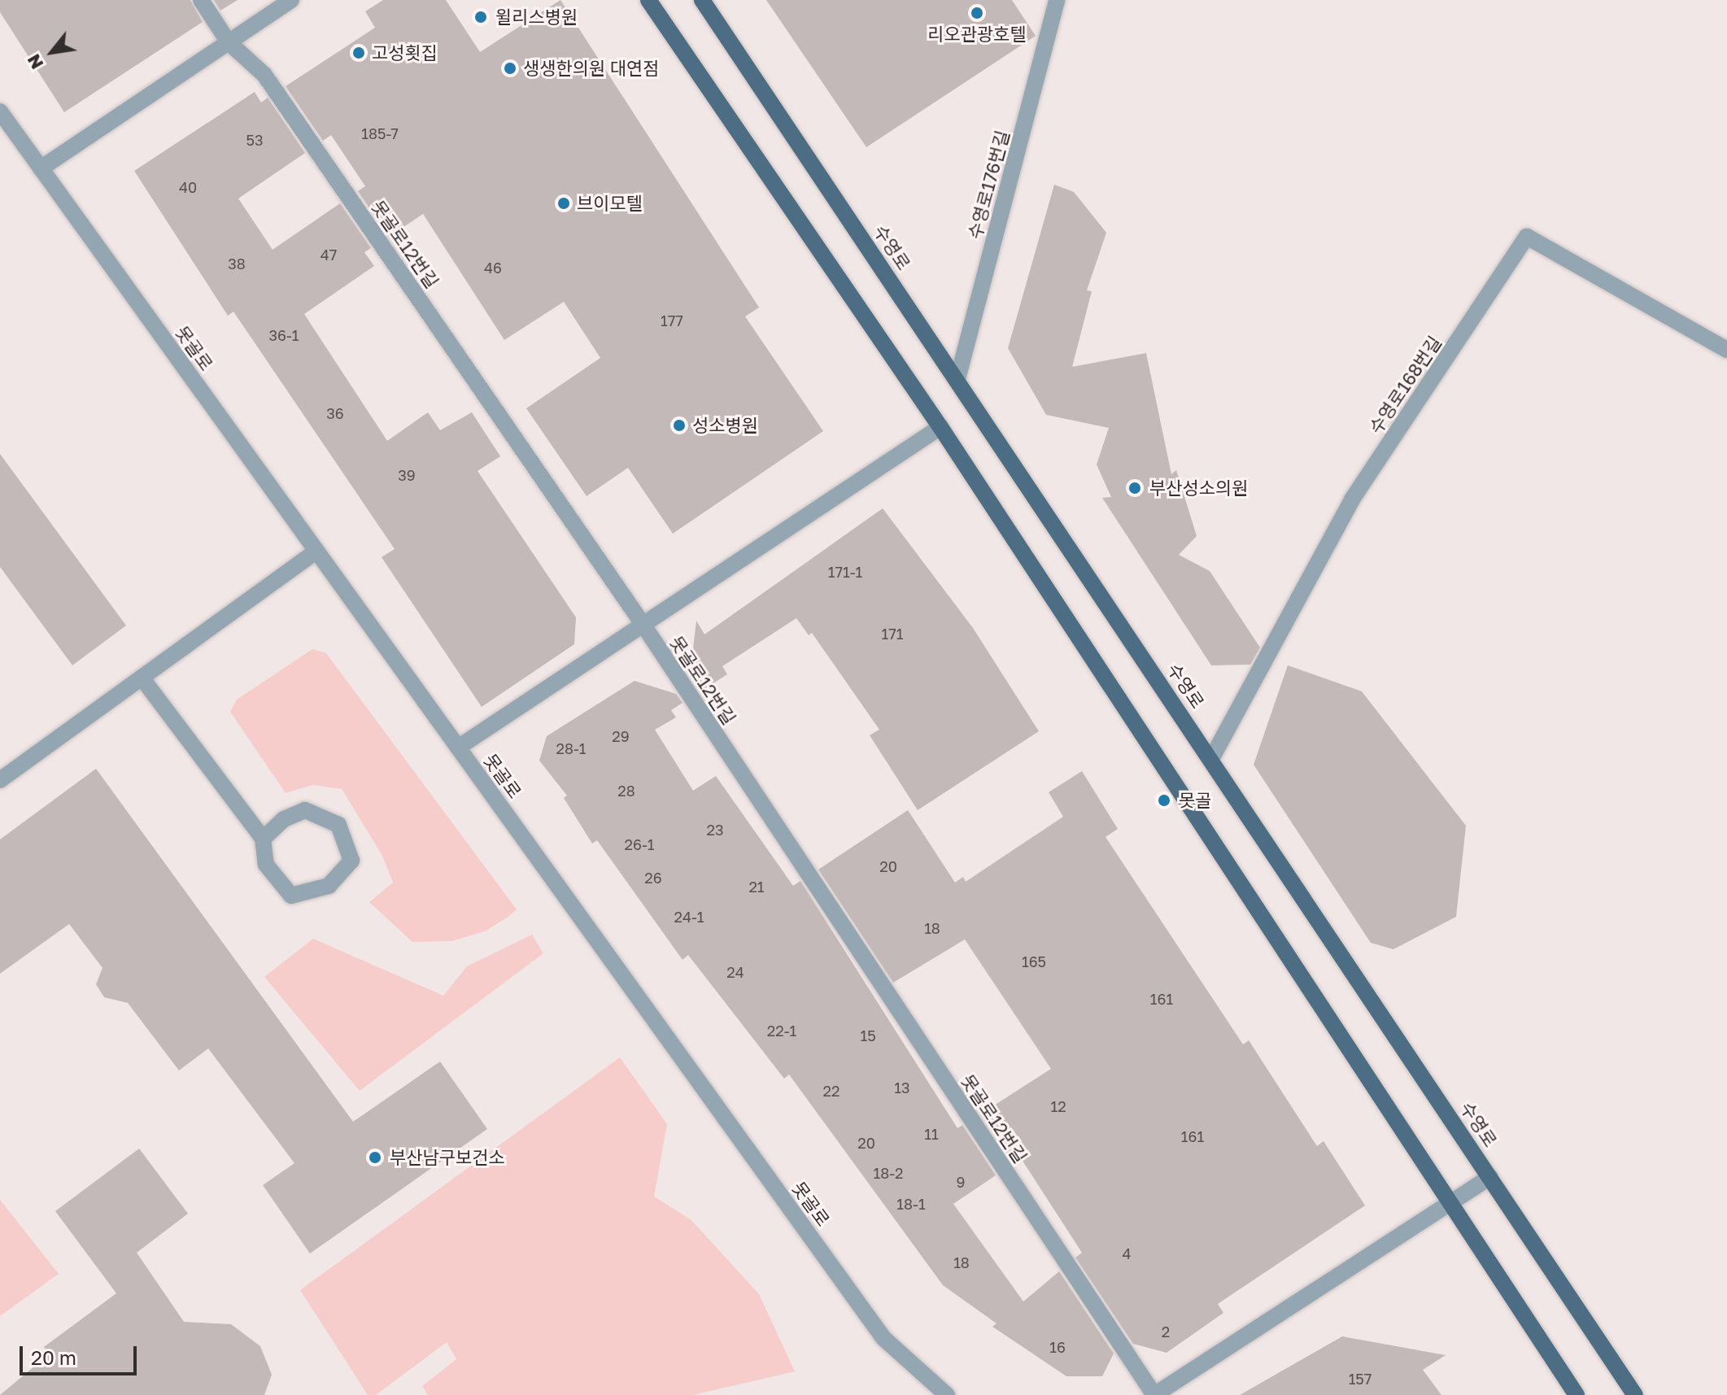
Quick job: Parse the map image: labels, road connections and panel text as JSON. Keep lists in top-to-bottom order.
{
  "streets": {
    "main road": ["수영로"],
    "street": [
      "수영로176번길",
      "못골로12번길",
      "못골로",
      "수영로168번길"
    ]
  },
  "crossings": [
    ["수영로176번길", "수영로"],
    ["수영로", "수영로168번길"]
  ],
  "places": [
    "리오관광호텔",
    "윌리스병원",
    "고성횟집",
    "생생한의원 대연점",
    "브이모텔",
    "성소병원",
    "부산성소의원",
    "못골",
    "부산남구보건소"
  ],
  "house_numbers": [
    "185-7",
    "53",
    "40",
    "47",
    "38",
    "46",
    "177",
    "36-1",
    "36",
    "39",
    "171-1",
    "171",
    "29",
    "28-1",
    "28",
    "23",
    "26-1",
    "20",
    "26",
    "21",
    "24-1",
    "18",
    "165",
    "24",
    "161",
    "22-1",
    "15",
    "13",
    "22",
    "12",
    "11",
    "161",
    "20",
    "18-2",
    "9",
    "18-1",
    "4",
    "18",
    "2",
    "16",
    "157"
  ],
  "scale_bar": "20 m",
  "north": "bottom left"
}
